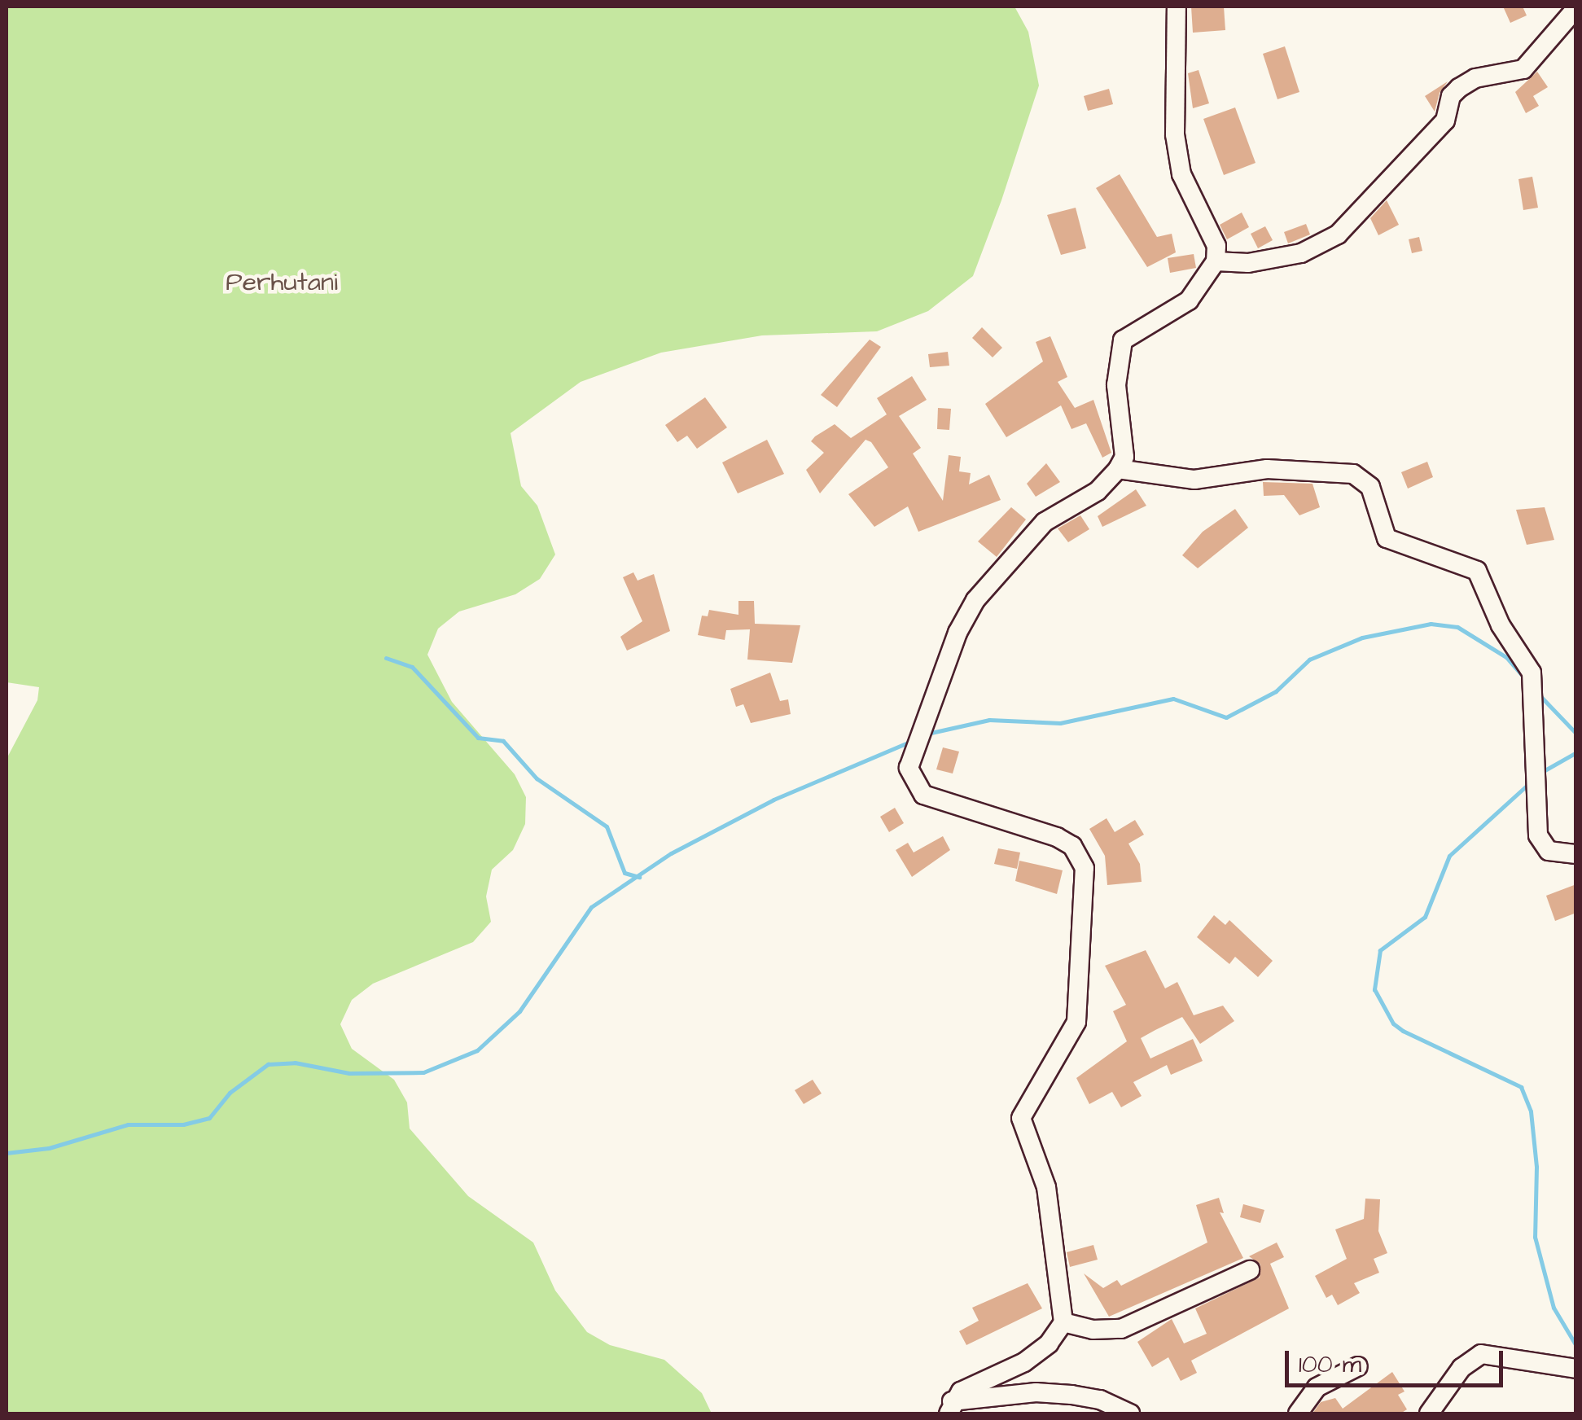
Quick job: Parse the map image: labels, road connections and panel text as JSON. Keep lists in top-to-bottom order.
{
  "parks": ["Perhutani"],
  "scale_bar": "100 m"
}
